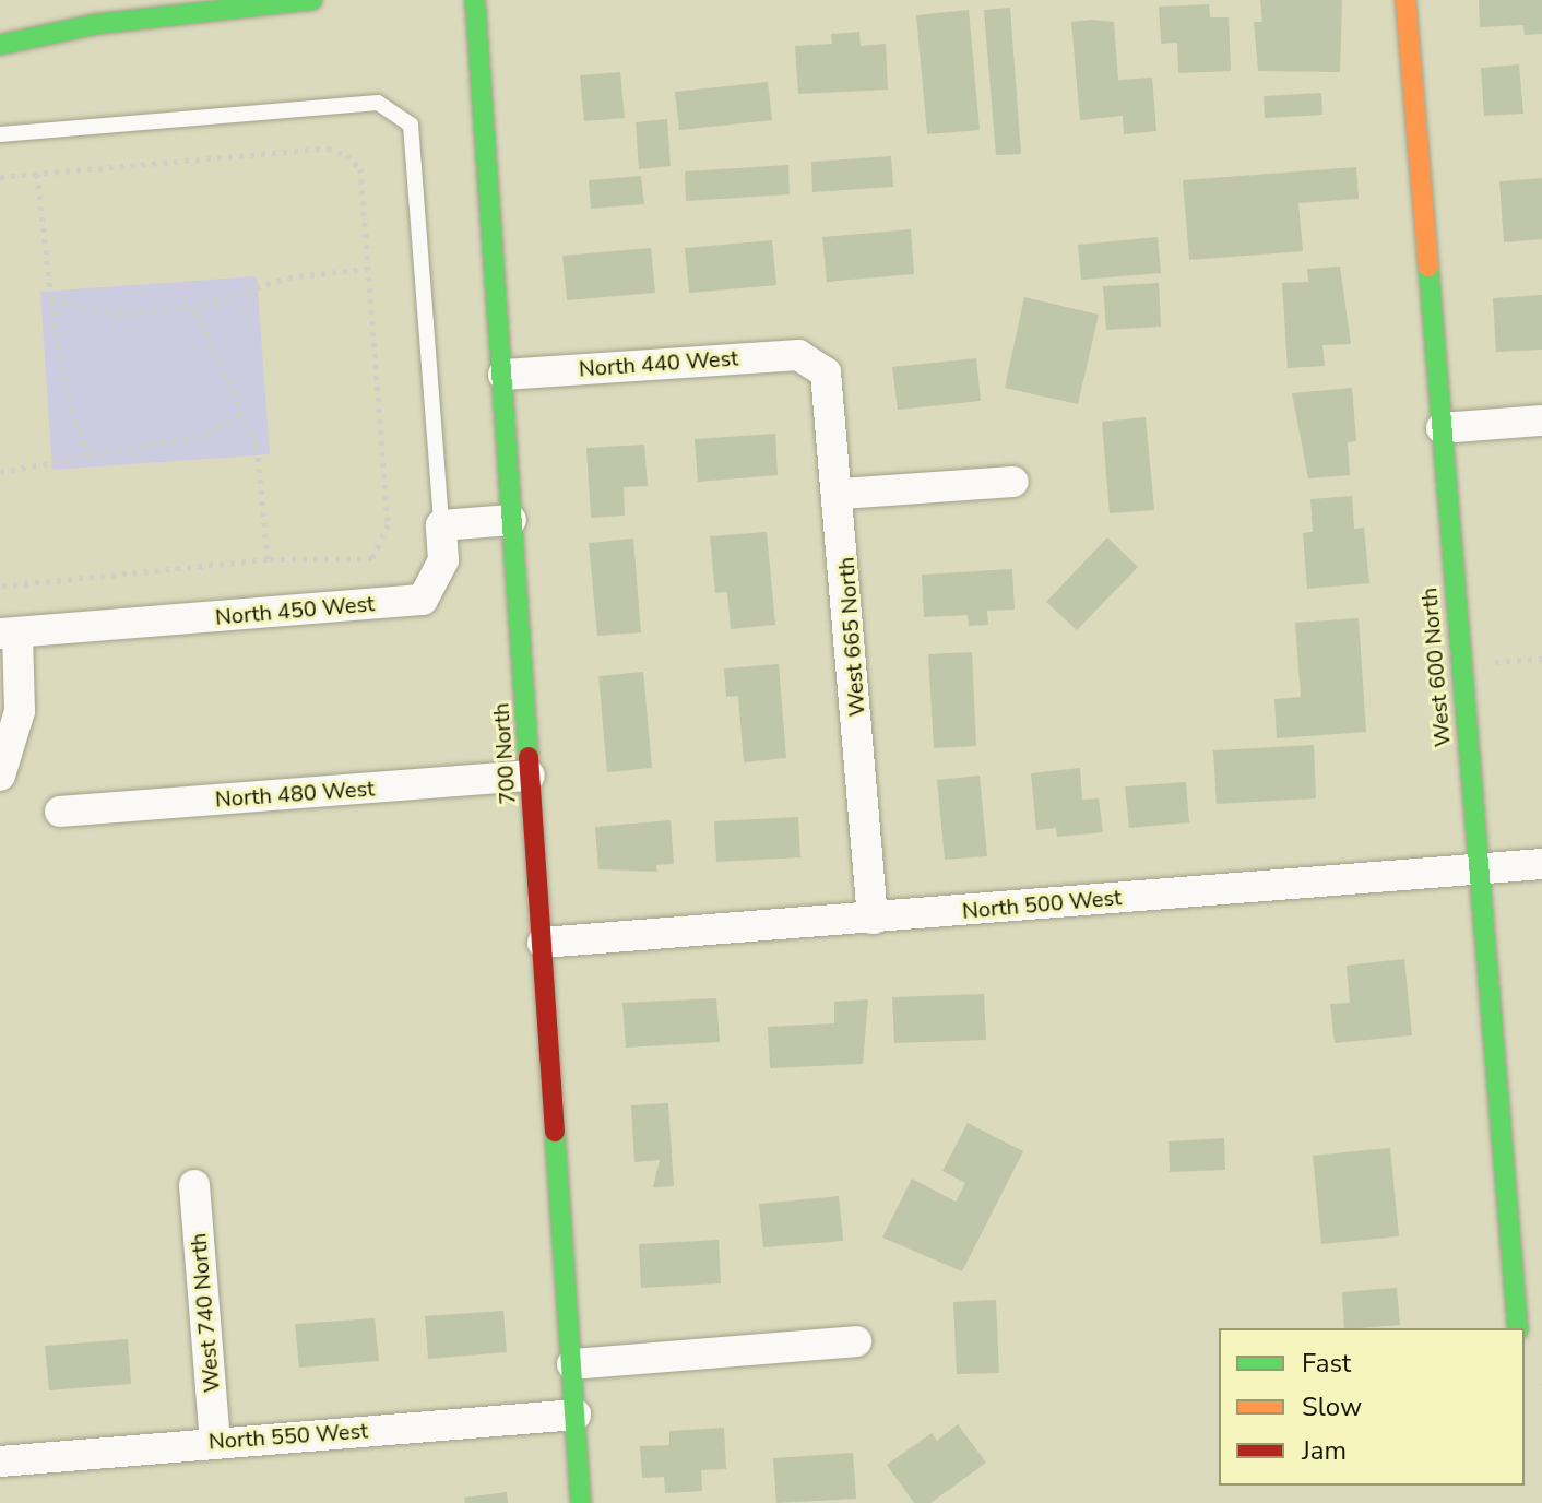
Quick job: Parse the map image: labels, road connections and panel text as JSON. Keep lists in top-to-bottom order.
{
  "streets": {
    "street": [
      "North 440 West",
      "North 450 West",
      "West 665 North",
      "West 600 North",
      "700 North",
      "North 480 West",
      "North 500 West",
      "West 740 North",
      "North 550 West"
    ]
  },
  "crossings": [
    ["North 440 West", "West 665 North"],
    ["North 440 West", "700 North"],
    ["West 665 North", "North 500 West"],
    ["West 600 North", "North 500 West"],
    ["700 North", "North 480 West"],
    ["700 North", "North 500 West"],
    ["700 North", "North 550 West"],
    ["West 740 North", "North 550 West"]
  ],
  "legend": ["Fast", "Slow", "Jam"]
}
